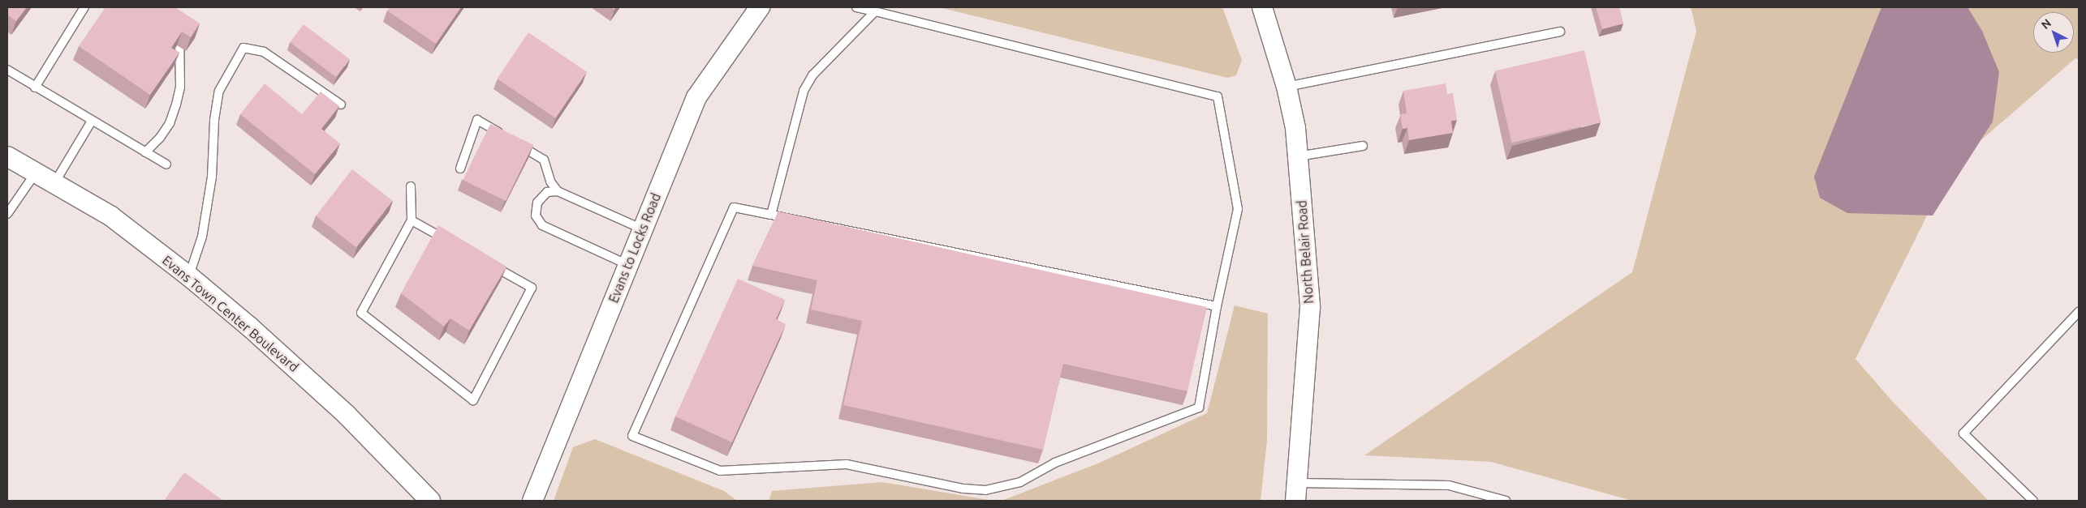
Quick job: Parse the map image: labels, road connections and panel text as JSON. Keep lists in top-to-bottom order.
{
  "streets": {
    "street": ["Evans to Locks Road", "North Belair Road", "Evans Town Center Boulevard"]
  },
  "north": "top left"
}
